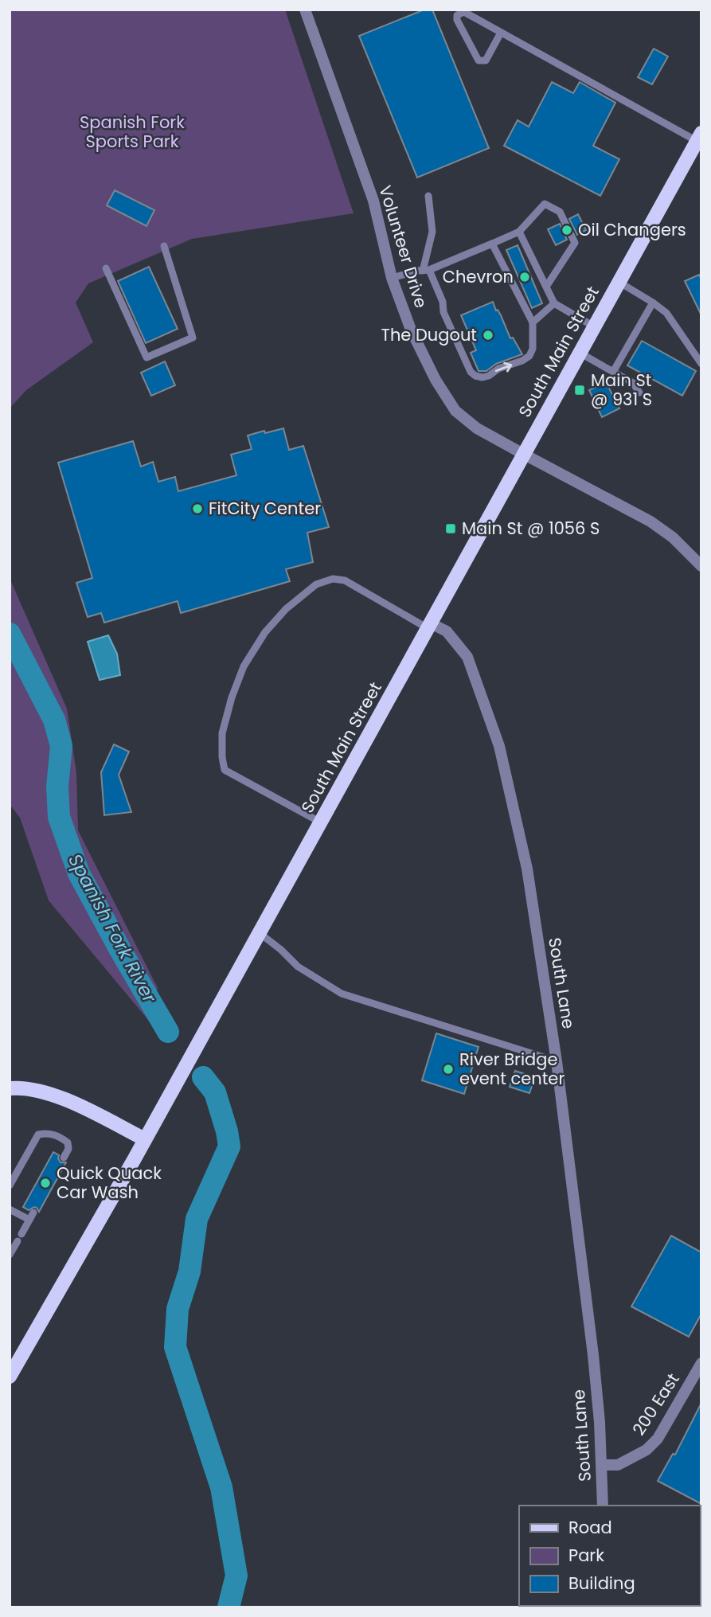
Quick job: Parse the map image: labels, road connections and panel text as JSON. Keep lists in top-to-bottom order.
{
  "streets": {
    "main road": ["South Main Street"],
    "street": ["Volunteer Drive", "South Lane", "200 East"]
  },
  "crossings": [
    ["Volunteer Drive", "South Main Street"],
    ["South Main Street", "South Lane"],
    ["South Lane", "200 East"]
  ],
  "water": ["Spanish Fork River"],
  "parks": ["Spanish Fork Sports Park"],
  "places": {
    "other": [
      "Oil Changers",
      "Chevron",
      "The Dugout",
      "FitCity Center",
      "River Bridge event center",
      "Quick Quack Car Wash"
    ],
    "transit": ["Main St @ 931 S", "Main St @ 1056 S"]
  },
  "legend": ["Road", "Park", "Building"]
}
